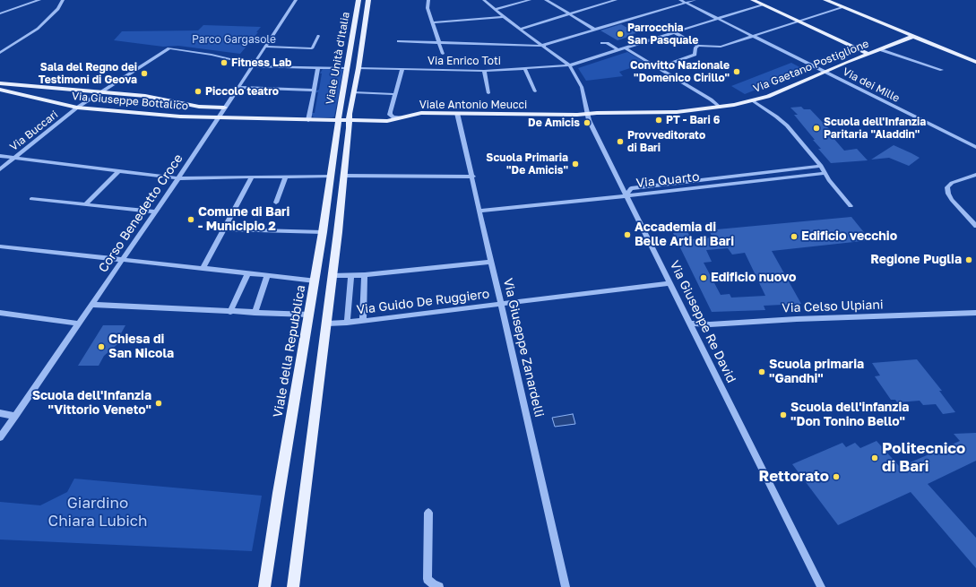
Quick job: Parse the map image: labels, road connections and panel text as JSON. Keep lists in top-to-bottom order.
{
  "streets": {
    "main road": [
      "Viale Unità d'Italia",
      "Via Gaetano Postiglione",
      "Via Giuseppe Bottalico",
      "Viale Antonio Meucci",
      "Viale della Repubblica"
    ],
    "street": [
      "Via Enrico Toti",
      "Via dei Mille",
      "Via Buccari",
      "Via Quarto",
      "Corso Benedetto Croce",
      "Via Guido De Ruggiero",
      "Via Celso Ulpiani",
      "Via Giuseppe Re David",
      "Via Giuseppe Zanardelli"
    ]
  },
  "crossings": [
    ["Viale Unità d'Italia", "Via Enrico Toti"],
    ["Viale Unità d'Italia", "Viale Antonio Meucci"],
    ["Viale Unità d'Italia", "Viale della Repubblica"],
    ["Via Enrico Toti", "Via dei Mille"],
    ["Via Enrico Toti", "Via Giuseppe Re David"],
    ["Via Gaetano Postiglione", "Via dei Mille"],
    ["Via Gaetano Postiglione", "Viale Antonio Meucci"],
    ["Via Gaetano Postiglione", "Via Giuseppe Re David"],
    ["Via Giuseppe Bottalico", "Viale Antonio Meucci"],
    ["Via Giuseppe Bottalico", "Via Buccari"],
    ["Via Giuseppe Bottalico", "Corso Benedetto Croce"],
    ["Viale Antonio Meucci", "Via Giuseppe Re David"],
    ["Viale Antonio Meucci", "Via Giuseppe Zanardelli"],
    ["Viale Antonio Meucci", "Viale della Repubblica"],
    ["Via Buccari", "Corso Benedetto Croce"],
    ["Via Quarto", "Via Giuseppe Re David"],
    ["Via Guido De Ruggiero", "Via Giuseppe Re David"],
    ["Via Guido De Ruggiero", "Via Giuseppe Zanardelli"],
    ["Via Celso Ulpiani", "Via Giuseppe Re David"]
  ],
  "parks": ["Parco Gargasole", "Giardino Chiara Lubich"],
  "places": [
    "Parrocchia San Pasquale",
    "Fitness Lab",
    "Convitto Nazionale \"Domenico Cirillo\"",
    "Sala del Regno dei Testimoni di Geova",
    "Piccolo teatro",
    "PT - Bari 6",
    "De Amicis",
    "Scuola dell'Infanzia Paritaria \"Aladdin\"",
    "Provveditorato di Bari",
    "Scuola Primaria \"De Amicis\"",
    "Comune di Bari - Municipio 2",
    "Accademia di Belle Arti di Bari",
    "Edificio vecchio",
    "Regione Puglia",
    "Edificio nuovo",
    "Chiesa di San Nicola",
    "Scuola primaria \"Gandhi\"",
    "Scuola dell'Infanzia \"Vittorio Veneto\"",
    "Scuola dell'infanzia \"Don Tonino Bello\"",
    "Politecnico di Bari",
    "Rettorato"
  ]
}
